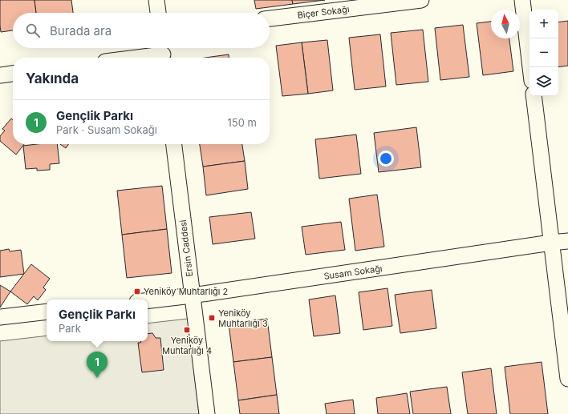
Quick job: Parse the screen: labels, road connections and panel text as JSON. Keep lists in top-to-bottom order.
{
  "streets": {
    "street": ["Biçer Sokağı", "Ersin Caddesi", "Susam Sokağı"]
  },
  "crossings": [
    ["Ersin Caddesi", "Susam Sokağı"]
  ],
  "places": {
    "transit": ["Yeniköy Muhtarlığı 2", "Yeniköy Muhtarlığı 3", "Yeniköy Muhtarlığı 4"]
  },
  "north": "top",
  "page": {
    "map_buttons": ["+", "−"],
    "search": "Burada ara",
    "heading": "Yakında",
    "list": [
      {
        "mark": "1",
        "name": "Gençlik Parkı",
        "note": "Park · Susam Sokağı",
        "value": "150 m"
      }
    ],
    "popup": ["Gençlik Parkı", "Park"],
    "pins": "1"
  }
}
